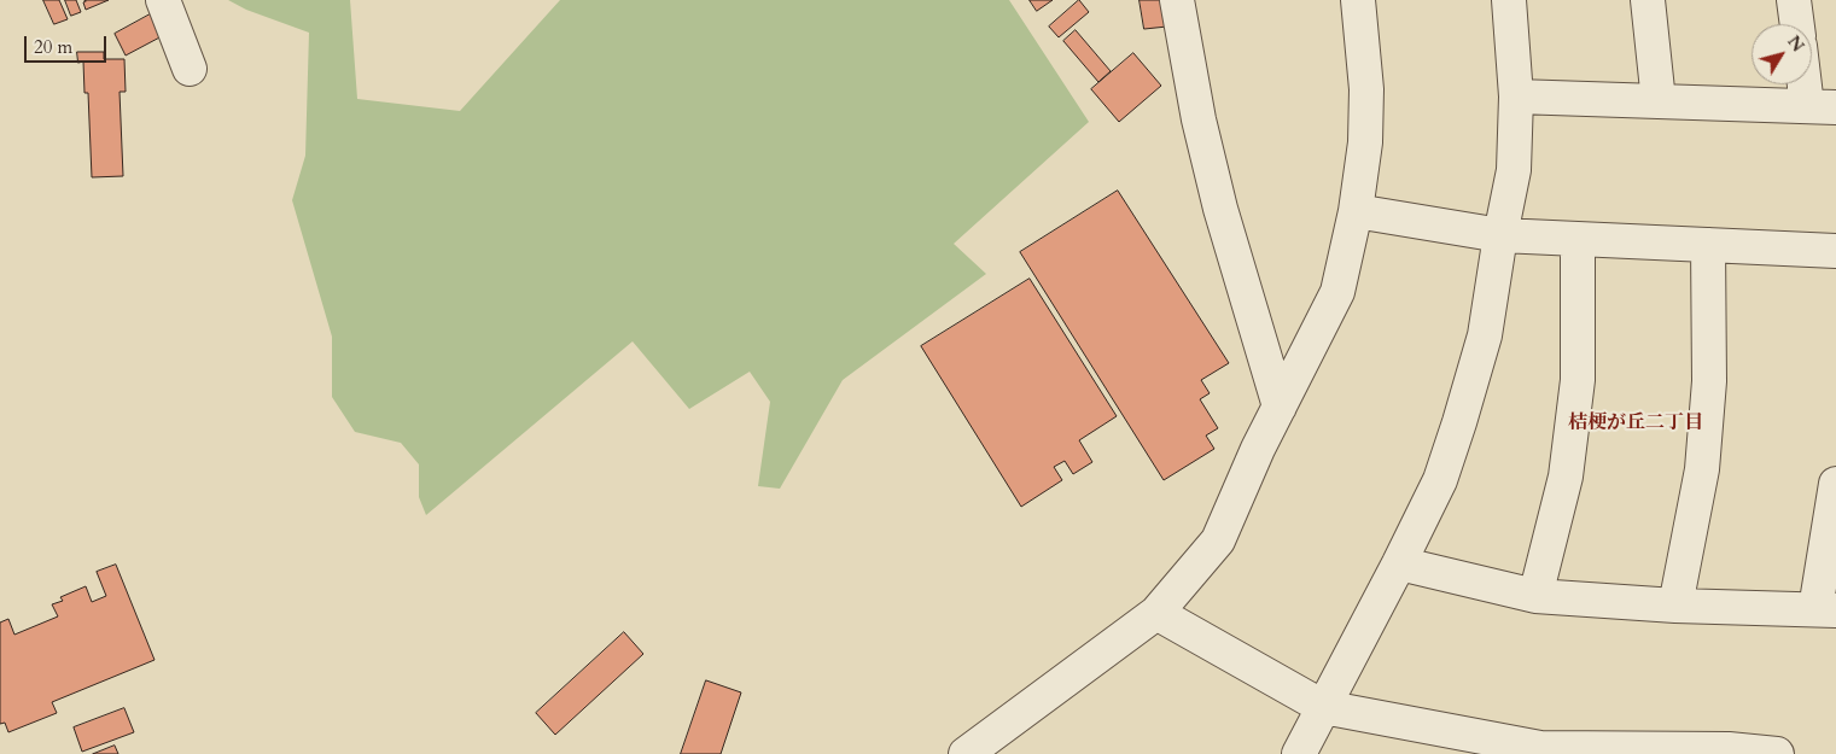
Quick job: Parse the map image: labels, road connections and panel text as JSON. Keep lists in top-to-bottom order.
{
  "districts": ["桔梗が丘二丁目"],
  "scale_bar": "20 m",
  "north": "top right"
}
